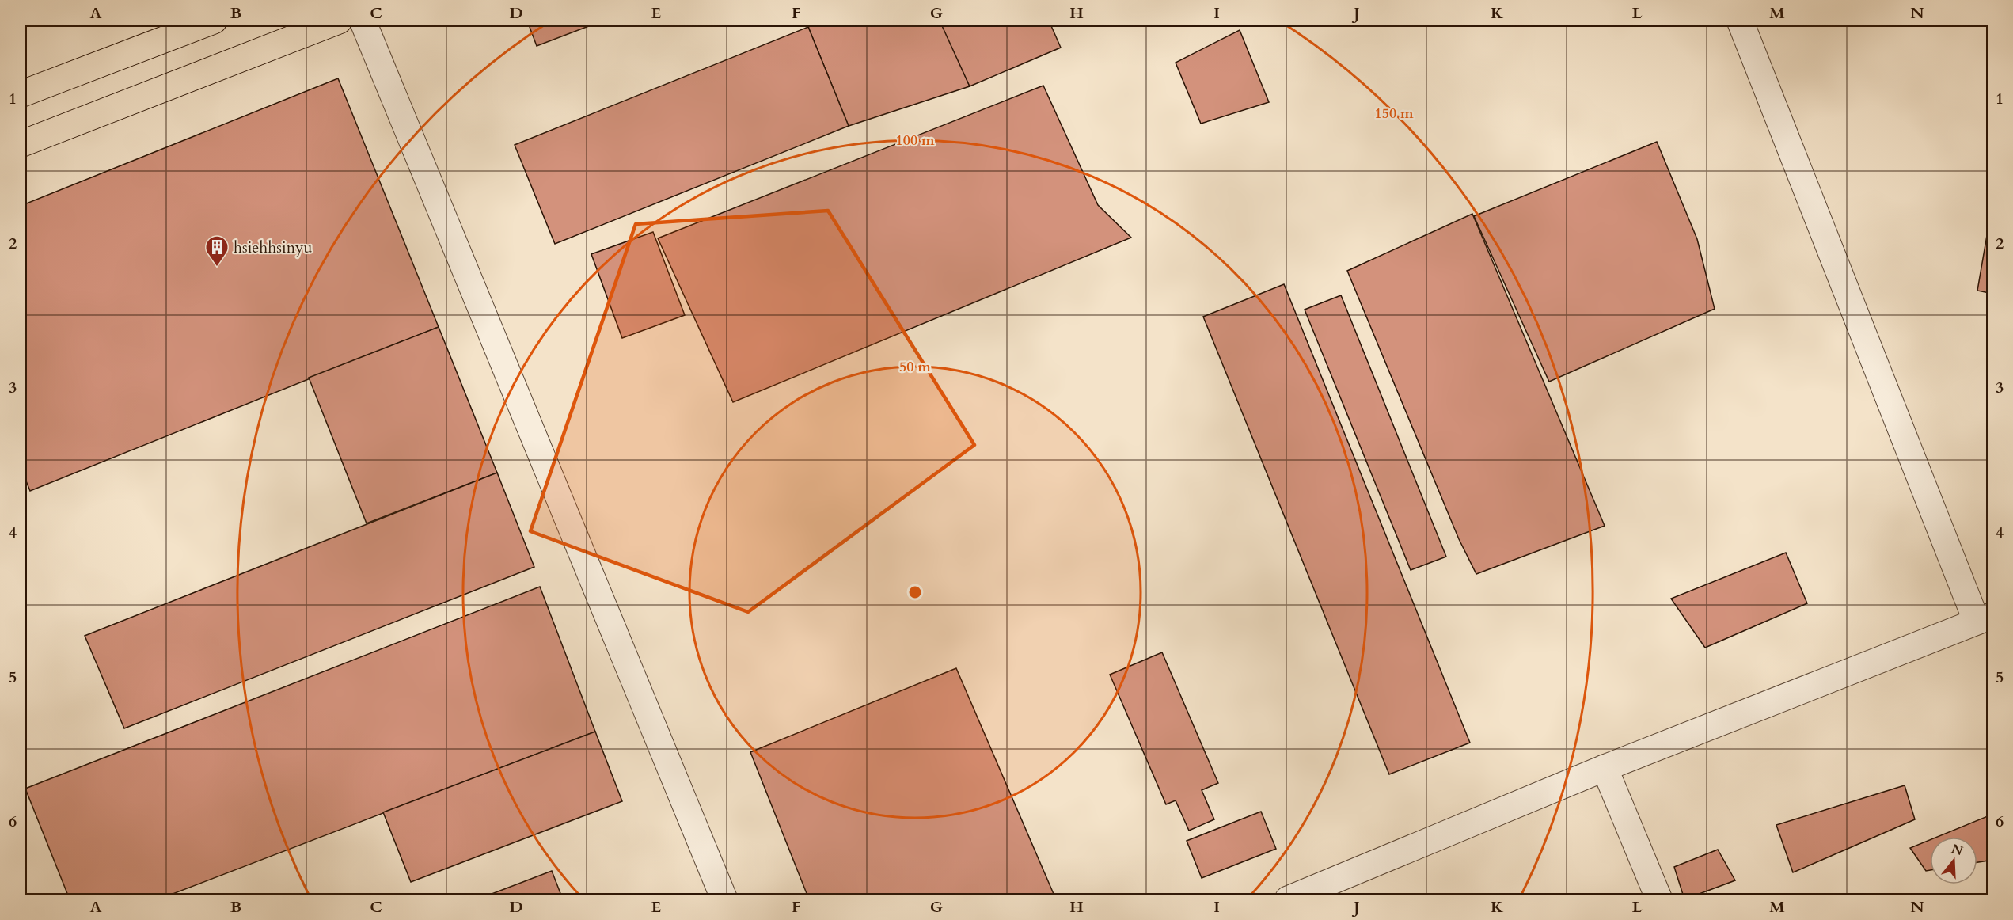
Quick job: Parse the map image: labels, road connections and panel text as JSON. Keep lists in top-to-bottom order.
{
  "places": {
    "building": ["hsiehhsinyu"]
  },
  "north": "top",
  "grid": {
    "columns": [
      "A",
      "B",
      "C",
      "D",
      "E",
      "F",
      "G",
      "H",
      "I",
      "J",
      "K",
      "L",
      "M",
      "N"
    ],
    "rows": [
      "1",
      "2",
      "3",
      "4",
      "5",
      "6"
    ]
  },
  "rings": ["150 m", "100 m", "50 m"]
}
